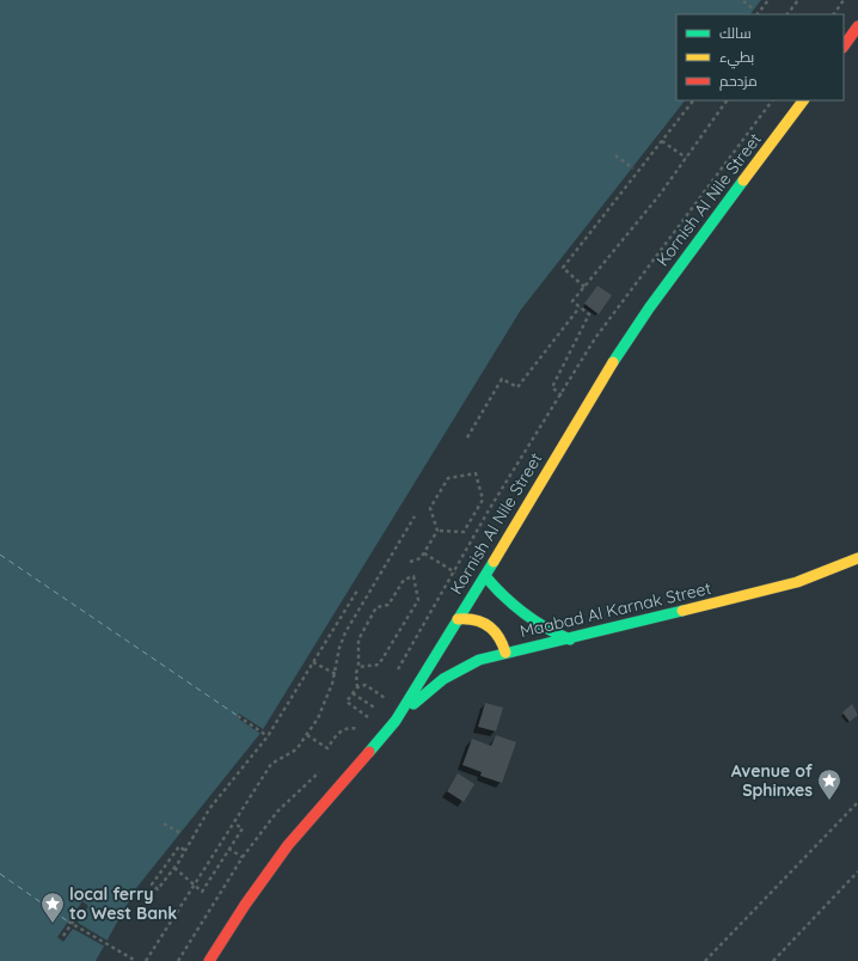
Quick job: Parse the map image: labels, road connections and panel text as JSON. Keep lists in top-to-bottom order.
{
  "streets": {
    "main road": ["Kornish Al Nile Street", "Maabad Al Karnak Street"]
  },
  "crossings": [
    ["Kornish Al Nile Street", "Maabad Al Karnak Street"]
  ],
  "places": {
    "place": ["Avenue of Sphinxes", "local ferry to West Bank"]
  },
  "legend": ["سالك", "بطيء", "مزدحم"]
}
